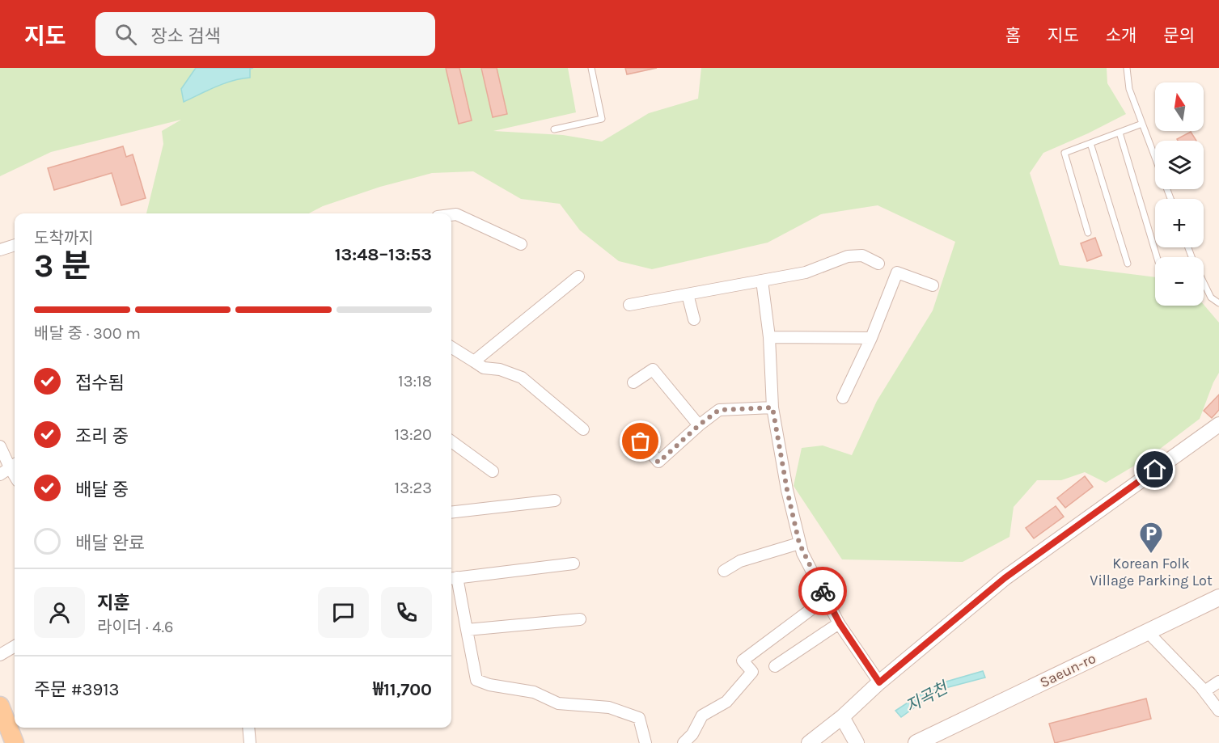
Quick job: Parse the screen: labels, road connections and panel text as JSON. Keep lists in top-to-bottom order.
{
  "streets": {
    "main road": ["Saeun-ro"]
  },
  "water": ["지곡천"],
  "places": {
    "parking": ["Korean Folk Village Parking Lot"]
  },
  "north": "top",
  "page": {
    "header": "지도",
    "search": "장소 검색",
    "nav": [
      "홈",
      "지도",
      "소개",
      "문의"
    ],
    "map_buttons": ["+", "−"],
    "heading": ["3 분", "도착까지", "13:48–13:53"],
    "panel": [
      "지훈",
      "라이더 · 4.6",
      "주문 #3913",
      "₩11,700"
    ],
    "bar": "배달 중 · 300 m",
    "list": [
      ["접수됨", "13:18"],
      ["조리 중", "13:20"],
      ["배달 중", "13:23"],
      "배달 완료"
    ]
  }
}
